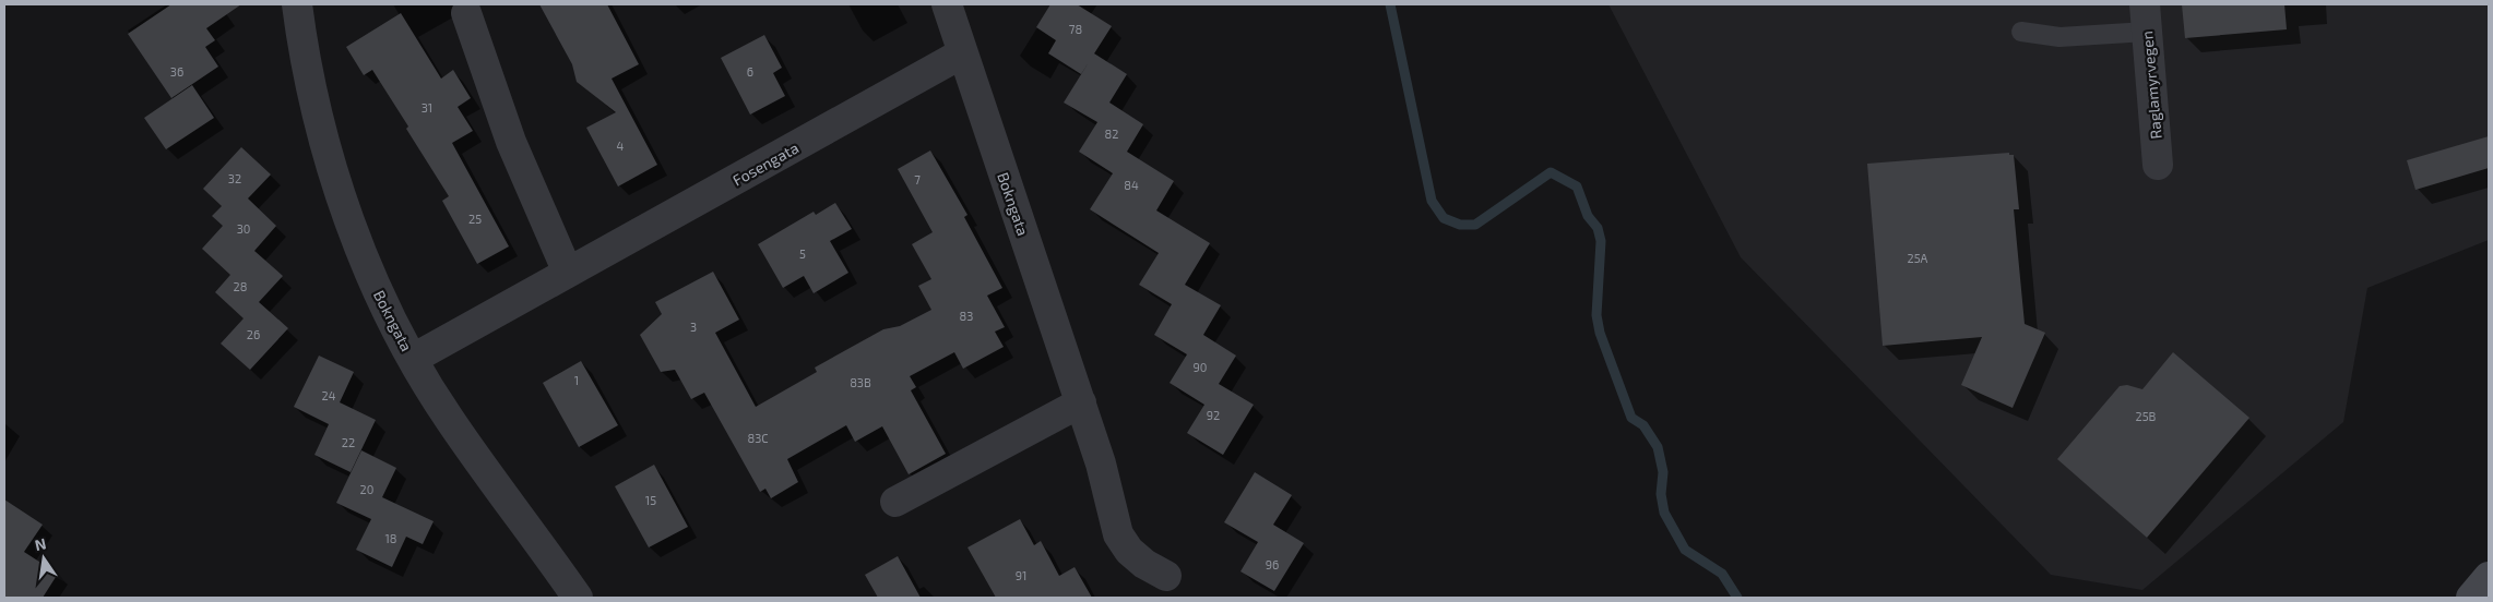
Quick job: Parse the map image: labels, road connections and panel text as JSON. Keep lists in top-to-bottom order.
{
  "streets": {
    "street": ["Raglamyrvegen", "Fosengata", "Bokngata"]
  },
  "crossings": [
    ["Fosengata", "Bokngata"]
  ],
  "house_numbers": [
    "78",
    "36",
    "6",
    "31",
    "82",
    "4",
    "32",
    "7",
    "84",
    "25",
    "30",
    "5",
    "25A",
    "28",
    "83",
    "3",
    "26",
    "90",
    "1",
    "83B",
    "24",
    "92",
    "25B",
    "83C",
    "22",
    "20",
    "15",
    "18",
    "96",
    "91"
  ],
  "north": "top"
}
